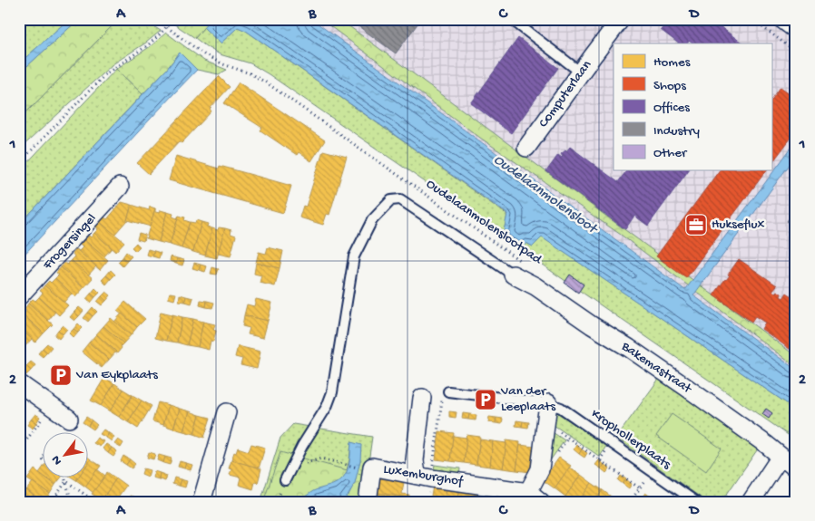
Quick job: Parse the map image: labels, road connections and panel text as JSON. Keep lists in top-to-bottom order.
{
  "streets": {
    "street": [
      "Computerlaan",
      "Frogersingel",
      "Bakemastraat",
      "Luxemburghof"
    ],
    "lane": ["Krophollerplaats"],
    "path": ["Oudelaanmolenslootpad"]
  },
  "crossings": [
    ["Oudelaanmolenslootpad", "Bakemastraat"],
    ["Krophollerplaats", "Luxemburghof"]
  ],
  "water": ["Oudelaanmolensloot"],
  "places": {
    "office": ["Hukseflux"],
    "parking": ["Van Eykplaats", "Van der Leeplaats"]
  },
  "legend": [
    "Homes",
    "Shops",
    "Offices",
    "Industry",
    "Other"
  ],
  "north": "bottom left",
  "grid": {
    "columns": [
      "A",
      "B",
      "C",
      "D"
    ],
    "rows": ["1", "2"]
  }
}
